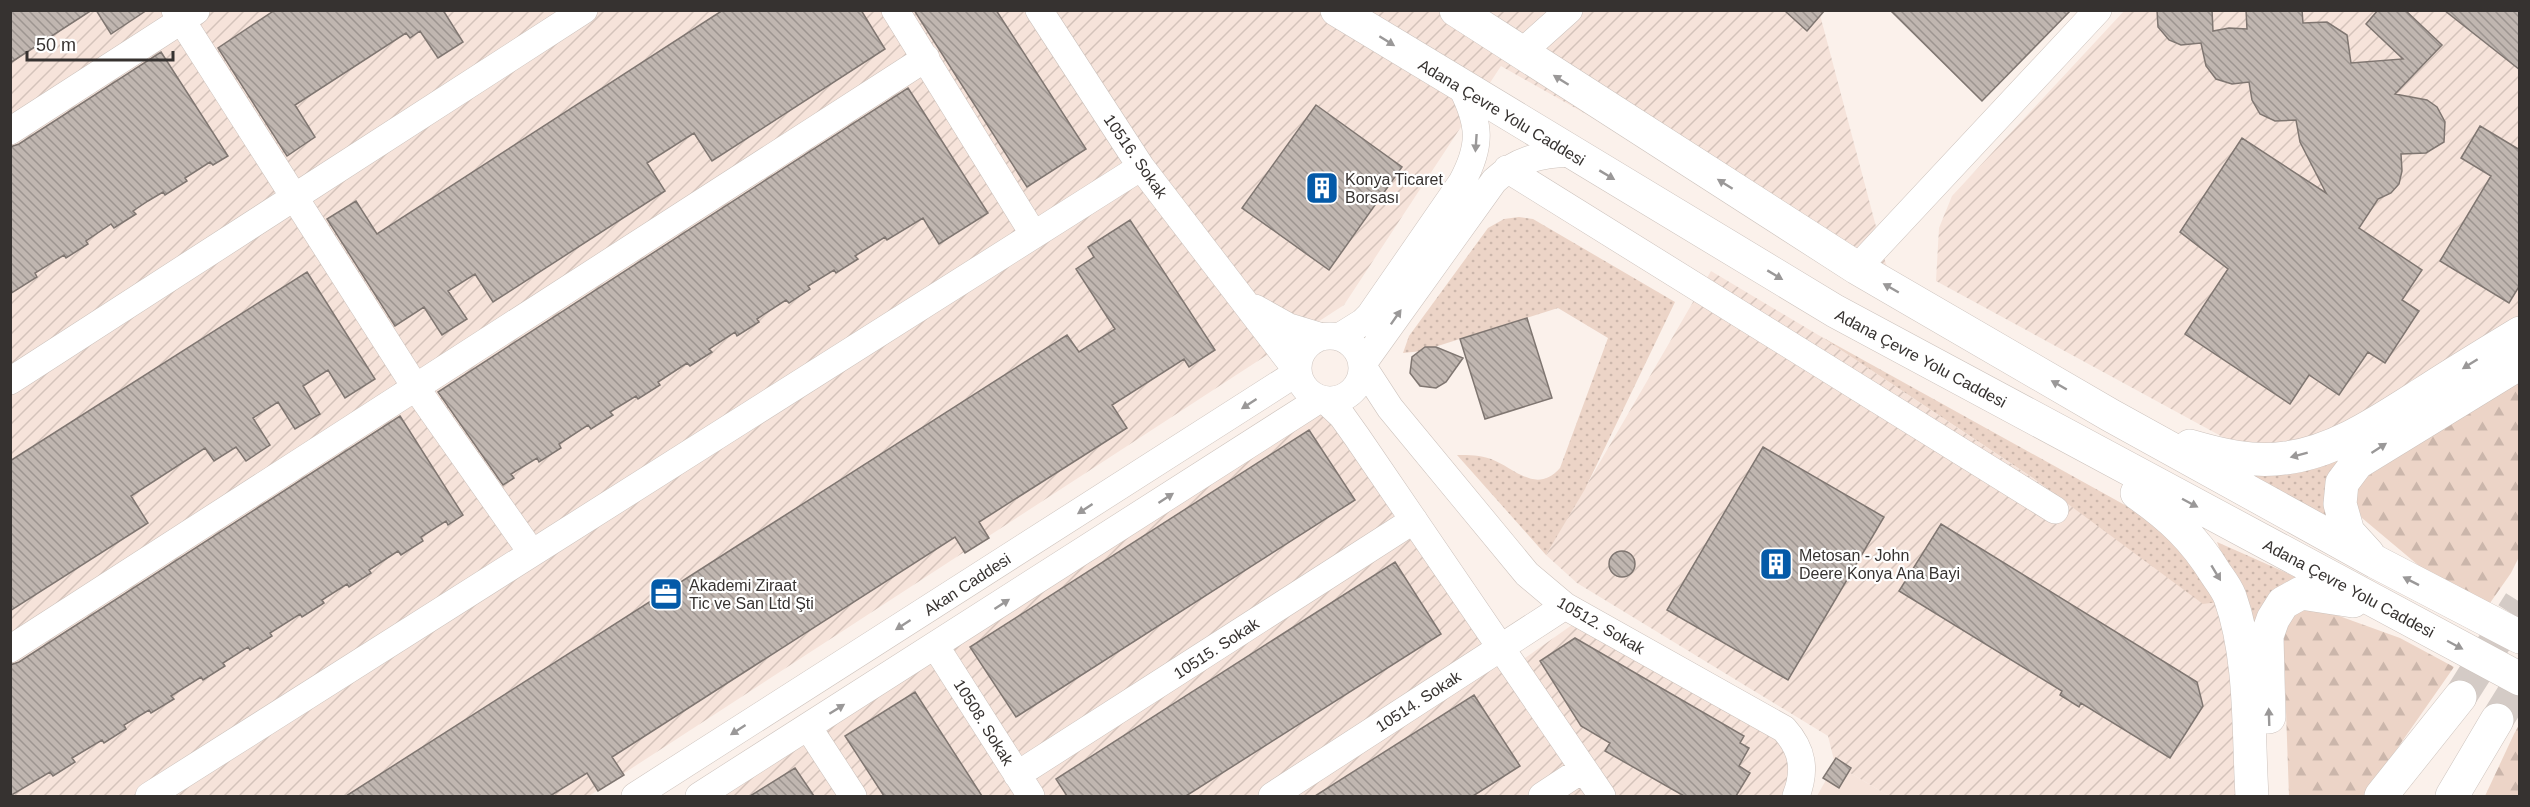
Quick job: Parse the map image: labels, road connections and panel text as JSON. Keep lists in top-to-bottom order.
{
  "streets": {
    "highway": ["Adana Çevre Yolu Caddesi"],
    "street": [
      "10516. Sokak",
      "Akan Caddesi",
      "10512. Sokak",
      "10515. Sokak",
      "10514. Sokak",
      "10508. Sokak"
    ]
  },
  "crossings": [
    ["10516. Sokak", "Akan Caddesi"],
    ["10516. Sokak", "10512. Sokak"],
    ["Akan Caddesi", "10512. Sokak"],
    ["10512. Sokak", "10514. Sokak"],
    ["10515. Sokak", "10508. Sokak"]
  ],
  "places": {
    "building": ["Konya Ticaret Borsası", "Metosan - John Deere Konya Ana Bayi"],
    "office": ["Akademi Ziraat Tic ve San Ltd Şti"]
  },
  "scale_bar": "50 m"
}
